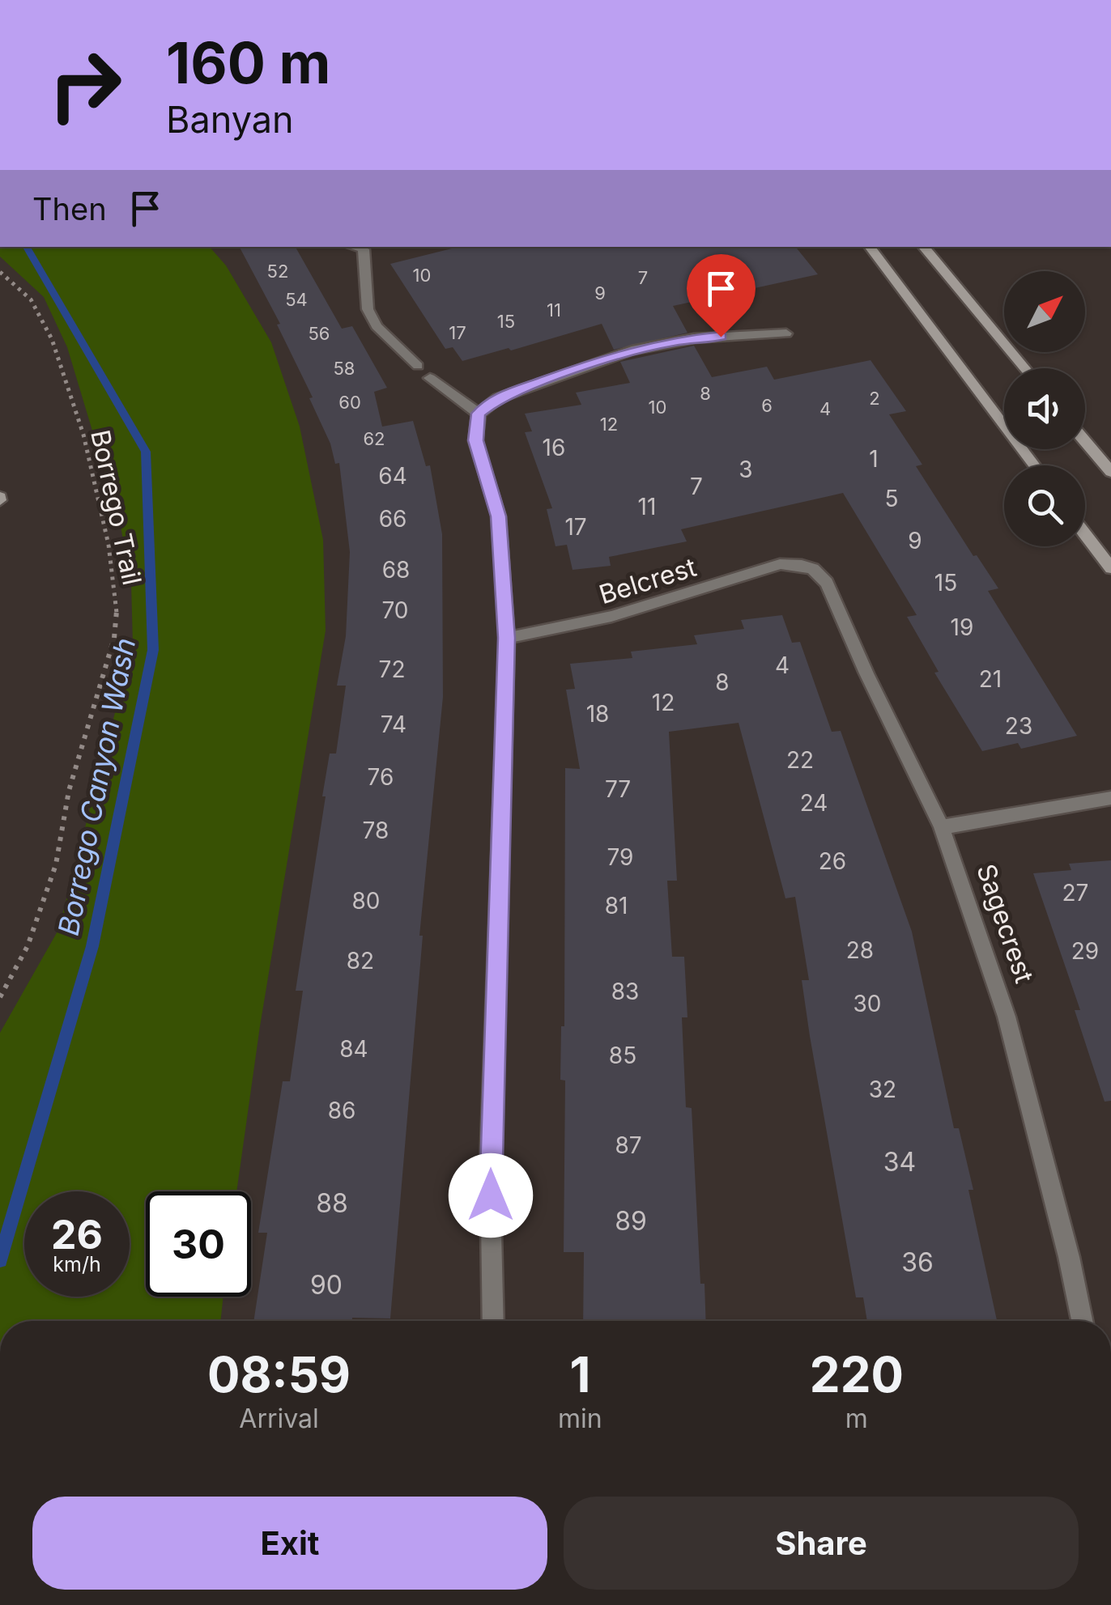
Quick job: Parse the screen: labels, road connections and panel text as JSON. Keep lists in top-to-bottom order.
{
  "streets": {
    "street": ["Belcrest", "Sagecrest"],
    "path": ["Borrego Trail"]
  },
  "crossings": [
    ["Belcrest", "Sagecrest"]
  ],
  "water": ["Borrego Canyon Wash"],
  "house_numbers": [
    "52",
    "10",
    "7",
    "9",
    "54",
    "11",
    "15",
    "17",
    "56",
    "58",
    "8",
    "2",
    "60",
    "6",
    "10",
    "4",
    "12",
    "62",
    "16",
    "1",
    "3",
    "64",
    "7",
    "5",
    "11",
    "66",
    "17",
    "9",
    "68",
    "15",
    "70",
    "19",
    "4",
    "72",
    "21",
    "8",
    "12",
    "18",
    "74",
    "23",
    "22",
    "76",
    "77",
    "24",
    "78",
    "79",
    "26",
    "27",
    "80",
    "81",
    "28",
    "29",
    "82",
    "83",
    "30",
    "84",
    "85",
    "32",
    "86",
    "87",
    "34",
    "88",
    "89",
    "36",
    "90"
  ],
  "north": "top right",
  "page": {
    "turn": ["160 m", "Banyan"],
    "then": "Then",
    "speed": "26 km/h",
    "limit": "30",
    "eta": [
      "08:59",
      "Arrival",
      "1",
      "min",
      "220",
      "m"
    ],
    "buttons": ["Exit", "Share"]
  }
}
